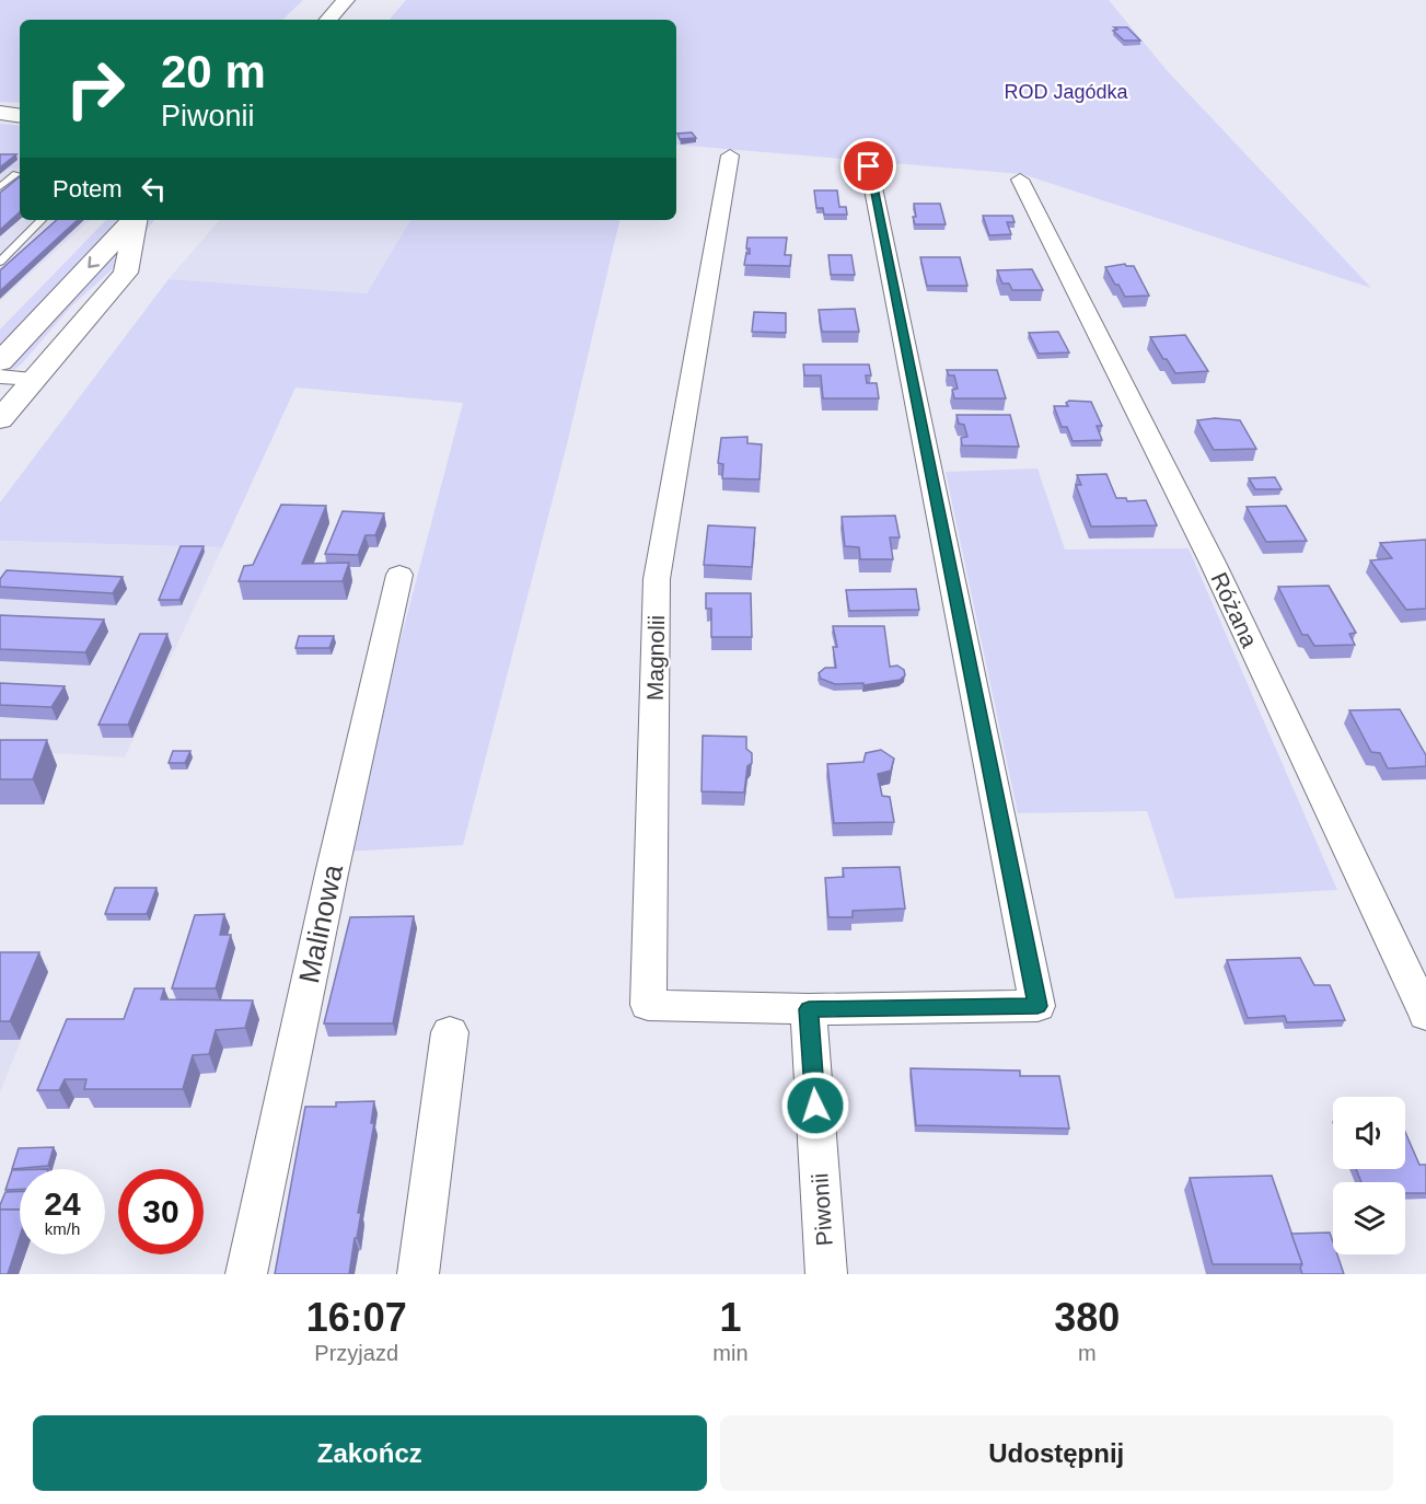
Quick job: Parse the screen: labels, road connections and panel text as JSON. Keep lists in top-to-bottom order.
{
  "streets": {
    "street": [
      "Różana",
      "Magnolii",
      "Malinowa",
      "Piwonii"
    ]
  },
  "crossings": [
    ["Magnolii", "Piwonii"]
  ],
  "parks": ["ROD Jagódka"],
  "page": {
    "turn": ["20 m", "Piwonii"],
    "then": "Potem",
    "speed": "24 km/h",
    "limit": "30",
    "eta": [
      "16:07",
      "Przyjazd",
      "1",
      "min",
      "380",
      "m"
    ],
    "buttons": ["Zakończ", "Udostępnij"]
  }
}
